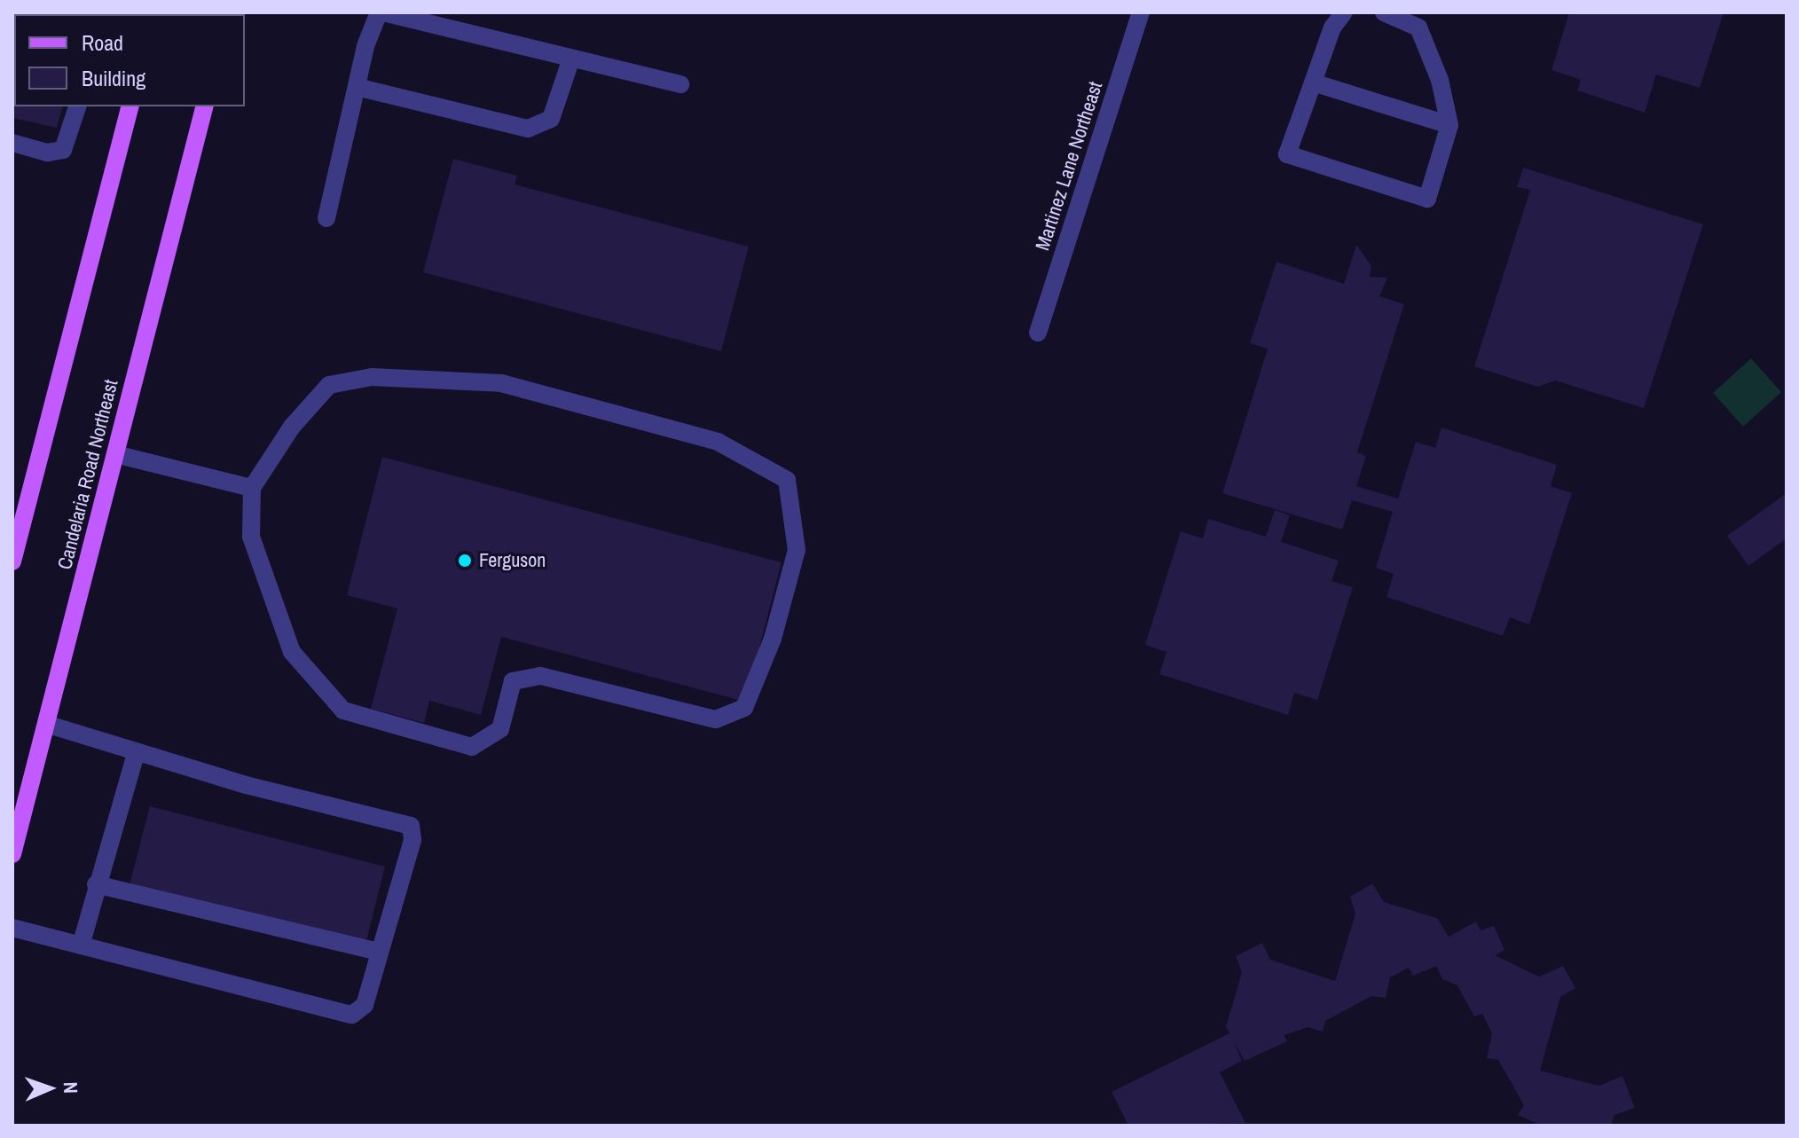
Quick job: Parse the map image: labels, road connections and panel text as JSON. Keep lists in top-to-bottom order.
{
  "streets": {
    "main road": ["Candelaria Road Northeast"],
    "street": ["Martinez Lane Northeast"]
  },
  "places": ["Ferguson"],
  "legend": ["Road", "Building"],
  "north": "right"
}
